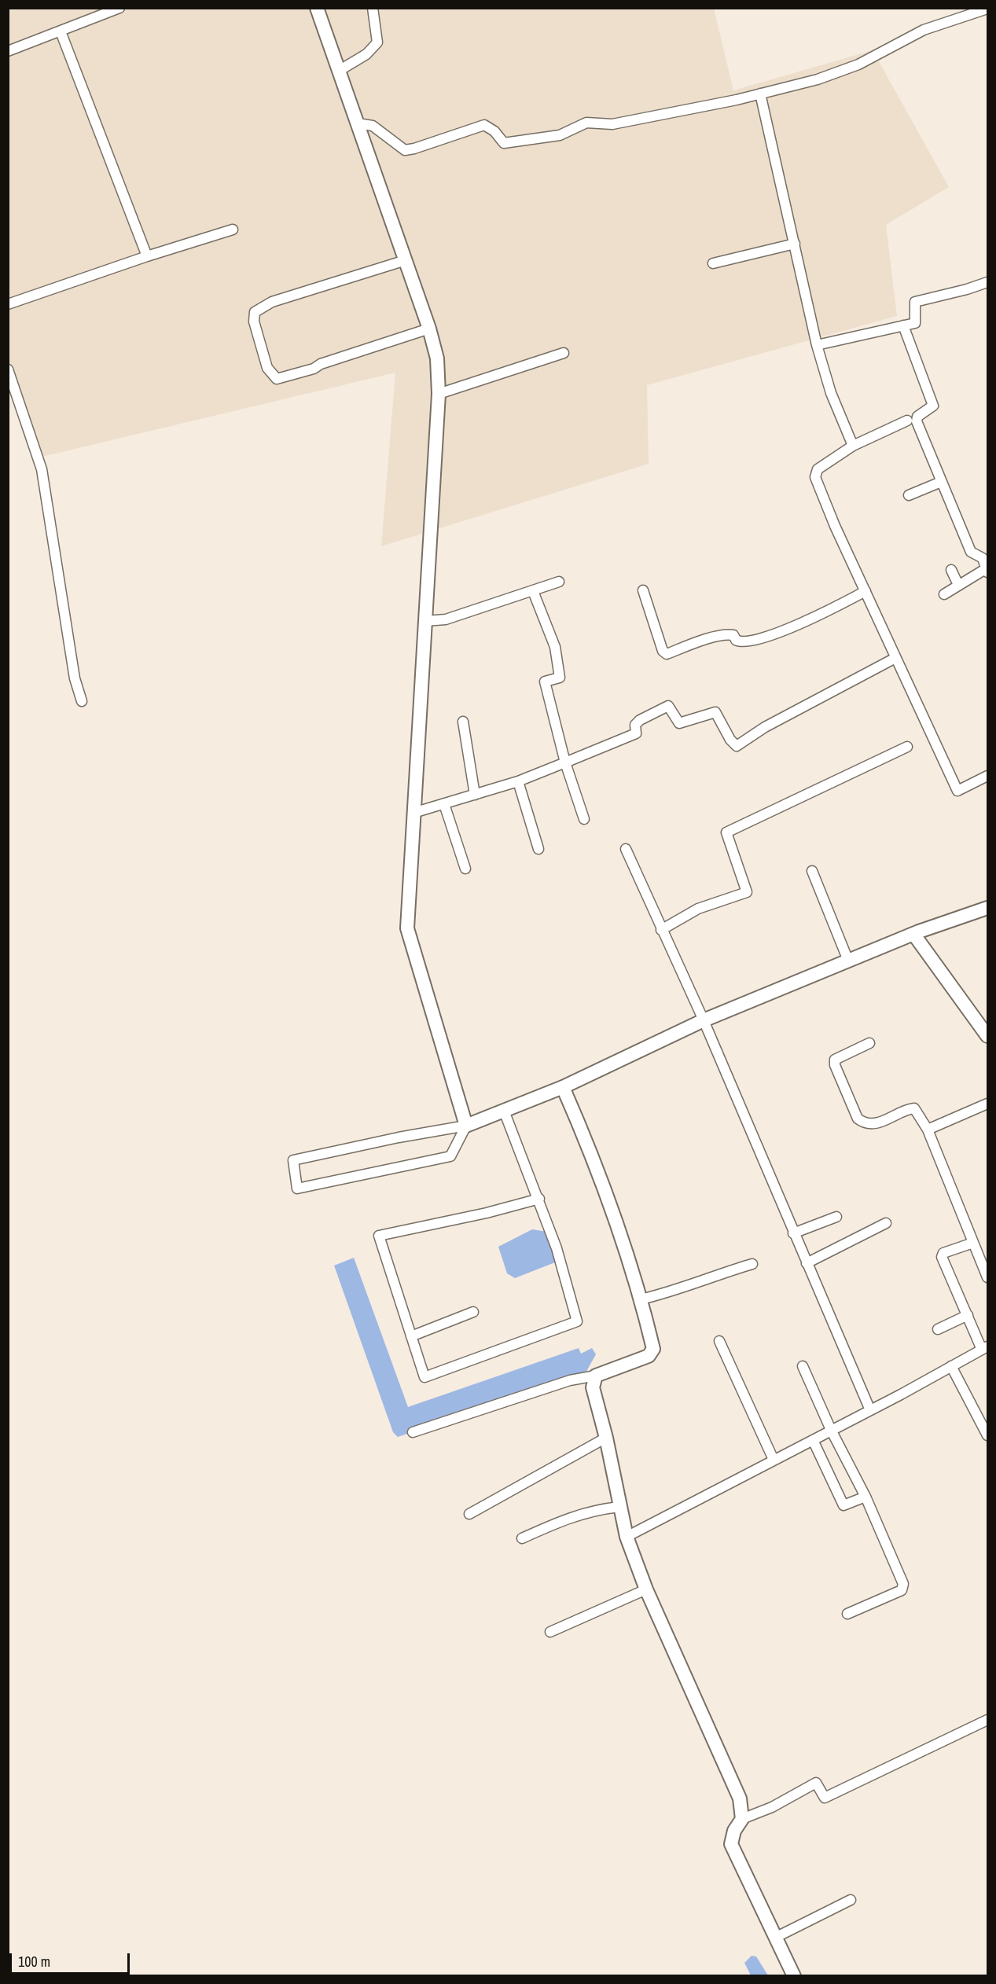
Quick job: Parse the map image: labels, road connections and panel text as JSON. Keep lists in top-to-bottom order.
{
  "scale_bar": "100 m"
}
